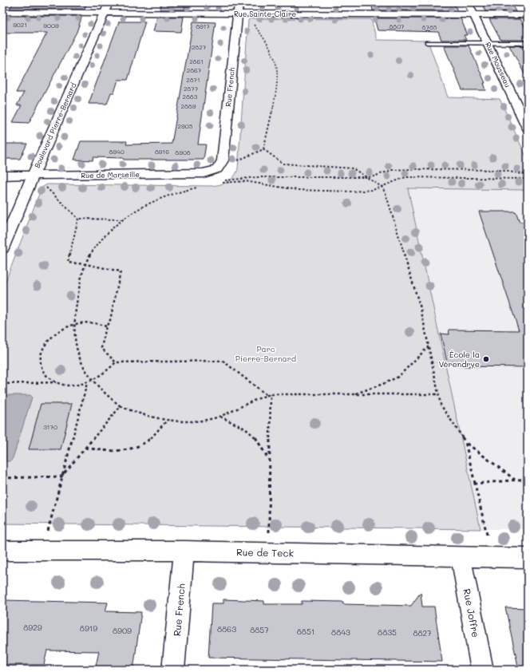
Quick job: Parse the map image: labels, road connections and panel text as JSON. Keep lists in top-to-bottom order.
{
  "streets": {
    "street": [
      "Rue Sainte-Claire",
      "Rue Mousseau",
      "Rue French",
      "Boulevard Pierre-Bernard",
      "Rue de Marseille",
      "Rue de Teck",
      "Rue Joffre"
    ]
  },
  "crossings": [
    ["Rue Sainte-Claire", "Rue Mousseau"],
    ["Rue Sainte-Claire", "Rue French"],
    ["Rue Sainte-Claire", "Boulevard Pierre-Bernard"],
    ["Rue French", "Rue de Marseille"],
    ["Rue French", "Rue de Teck"],
    ["Boulevard Pierre-Bernard", "Rue de Marseille"],
    ["Rue de Teck", "Rue Joffre"]
  ],
  "parks": ["Parc Pierre-Bernard"],
  "places": ["École la Vérendrye"],
  "house_numbers": [
    "9021",
    "9009",
    "8917",
    "8807",
    "8785",
    "2827",
    "2861",
    "2867",
    "2871",
    "2877",
    "2883",
    "2889",
    "2905",
    "8940",
    "8916",
    "8908",
    "3170",
    "8929",
    "8919",
    "8863",
    "8857",
    "8909",
    "8851",
    "8843",
    "8835",
    "8827"
  ]
}
